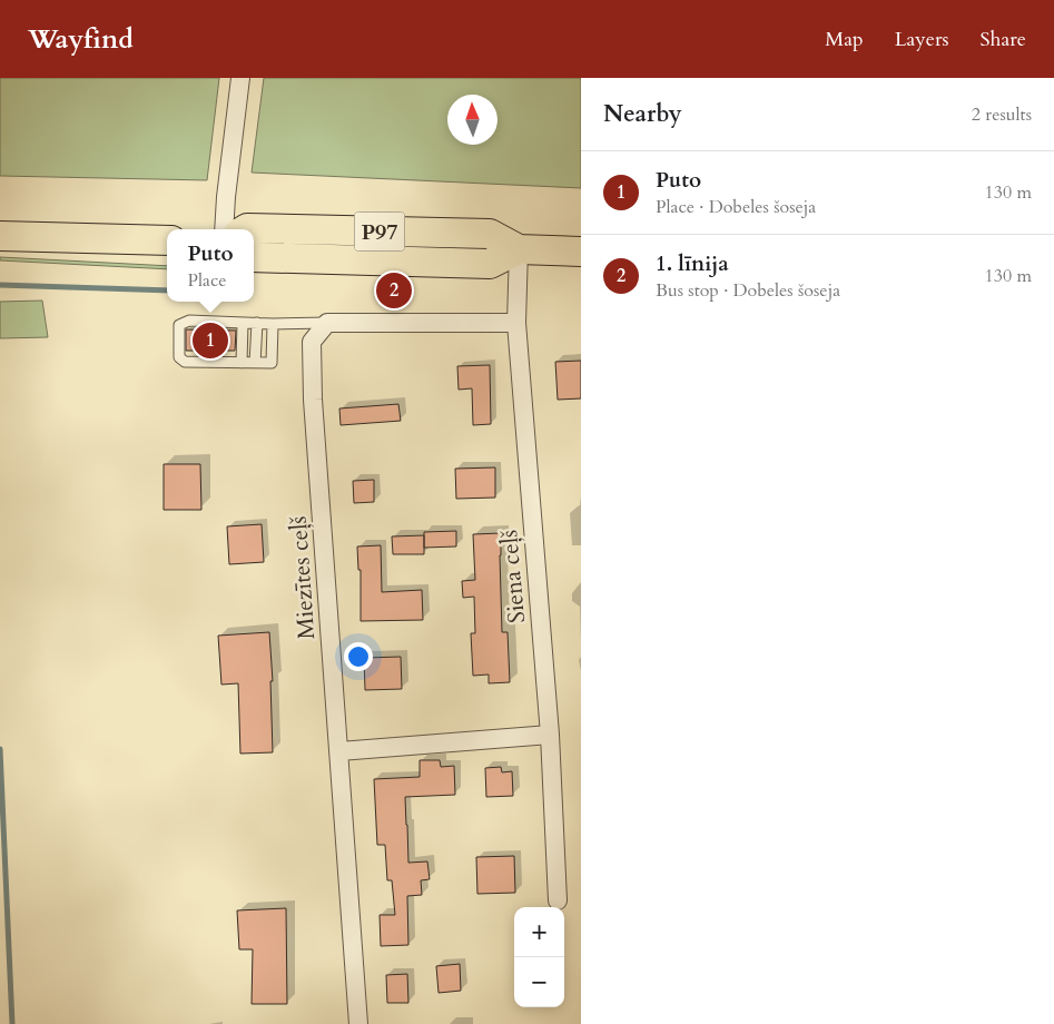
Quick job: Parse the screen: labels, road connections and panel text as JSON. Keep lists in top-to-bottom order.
{
  "streets": {
    "main road": ["P97"],
    "street": ["Siena ceļš", "Miezītes ceļš"]
  },
  "crossings": [
    ["P97", "Siena ceļš"]
  ],
  "north": "top",
  "page": {
    "header": "Wayfind",
    "nav": ["Map", "Layers", "Share"],
    "heading": ["Nearby", "2 results"],
    "list": [
      {
        "mark": "1",
        "name": "Puto",
        "note": "Place · Dobeles šoseja",
        "value": "130 m"
      },
      {
        "mark": "2",
        "name": "1. līnija",
        "note": "Bus stop · Dobeles šoseja",
        "value": "130 m"
      }
    ],
    "popup": ["Puto", "Place"],
    "pins": ["2", "1"],
    "map_buttons": ["+", "−"]
  }
}
